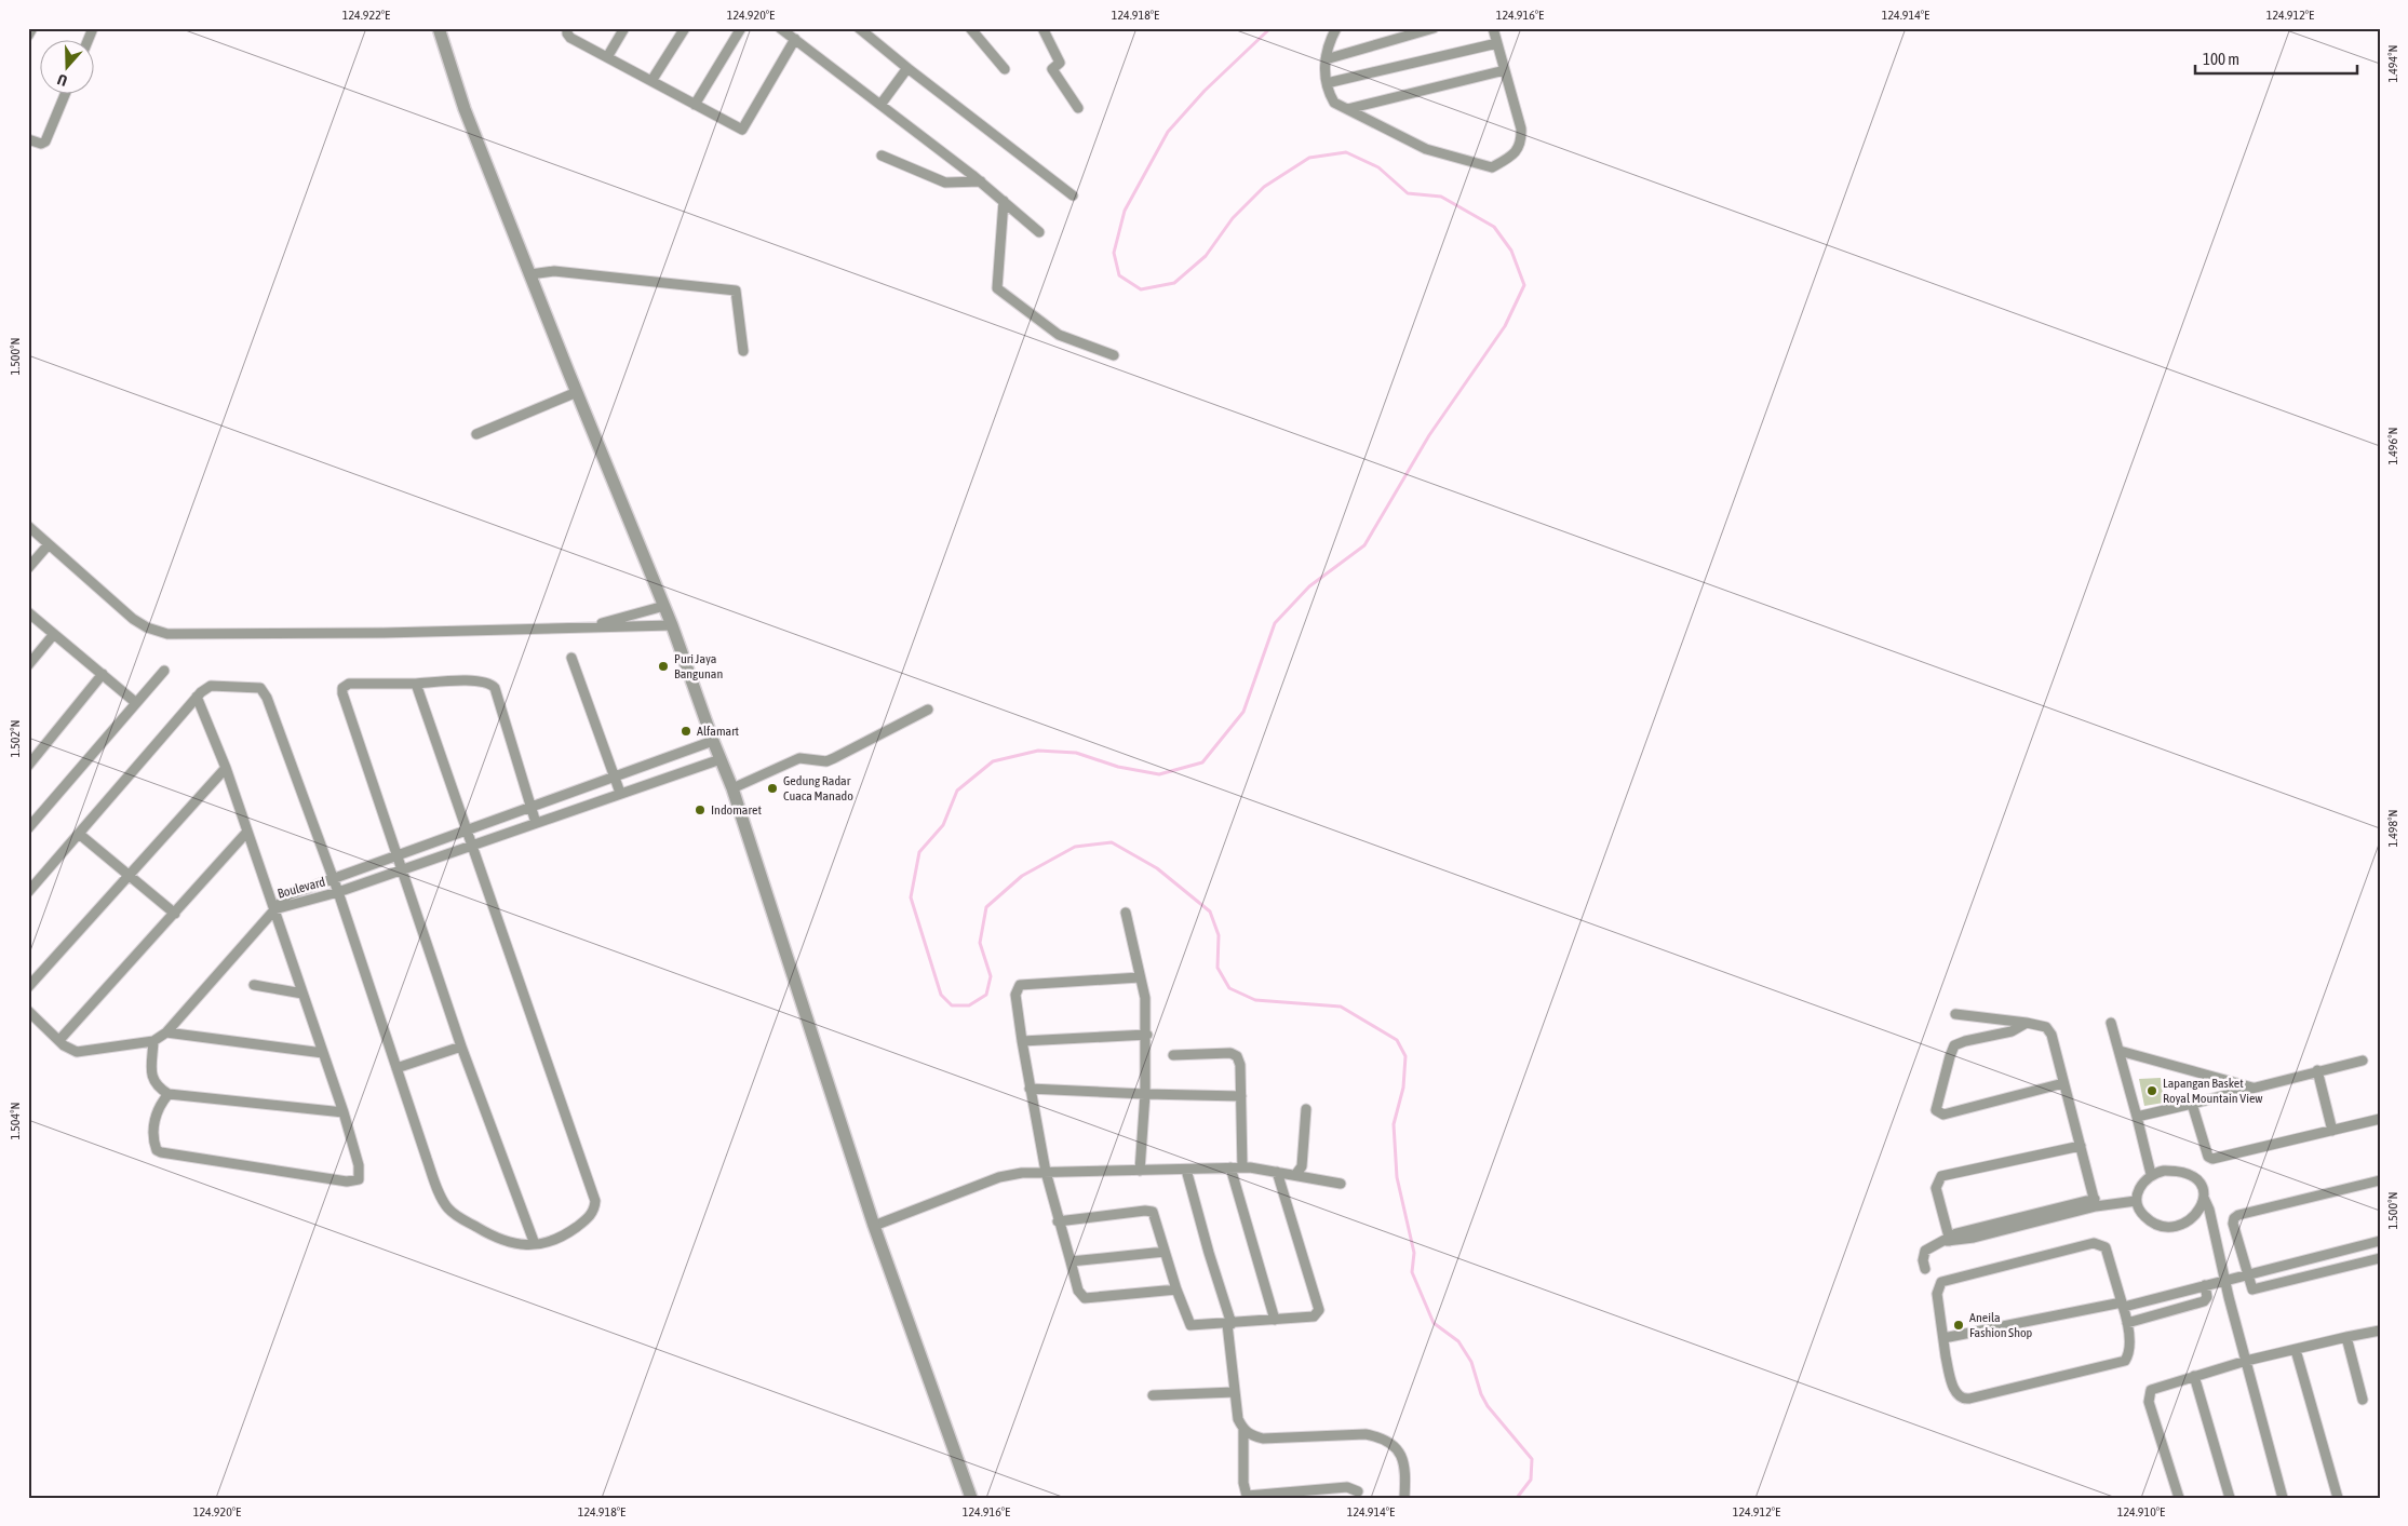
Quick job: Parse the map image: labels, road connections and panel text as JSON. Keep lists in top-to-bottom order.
{
  "streets": {
    "street": ["Boulevard"]
  },
  "places": [
    "Puri Jaya Bangunan",
    "Alfamart",
    "Gedung Radar Cuaca Manado",
    "Indomaret",
    "Lapangan Basket Royal Mountain View",
    "Aneila Fashion Shop"
  ],
  "scale_bar": "100 m",
  "north": "bottom",
  "coordinates": [
    "124.922°E",
    "124.920°E",
    "124.918°E",
    "124.916°E",
    "124.914°E",
    "124.912°E",
    "1.494°N",
    "1.500°N",
    "1.496°N",
    "1.502°N",
    "1.498°N",
    "1.504°N",
    "124.910°E"
  ]
}
